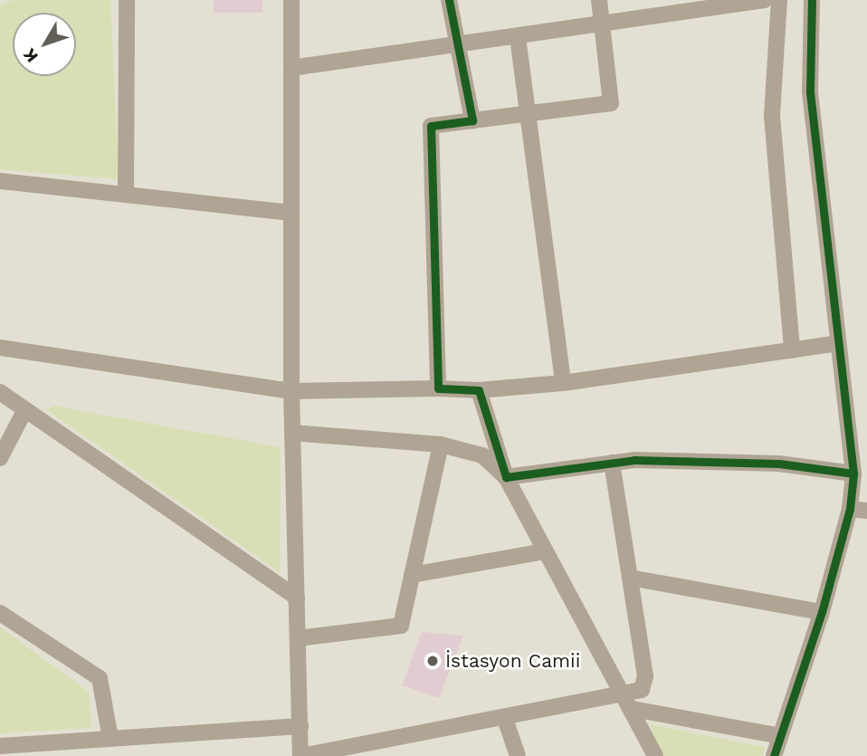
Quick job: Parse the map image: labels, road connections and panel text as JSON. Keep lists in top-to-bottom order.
{
  "places": ["İstasyon Camii"],
  "north": "bottom left"
}
